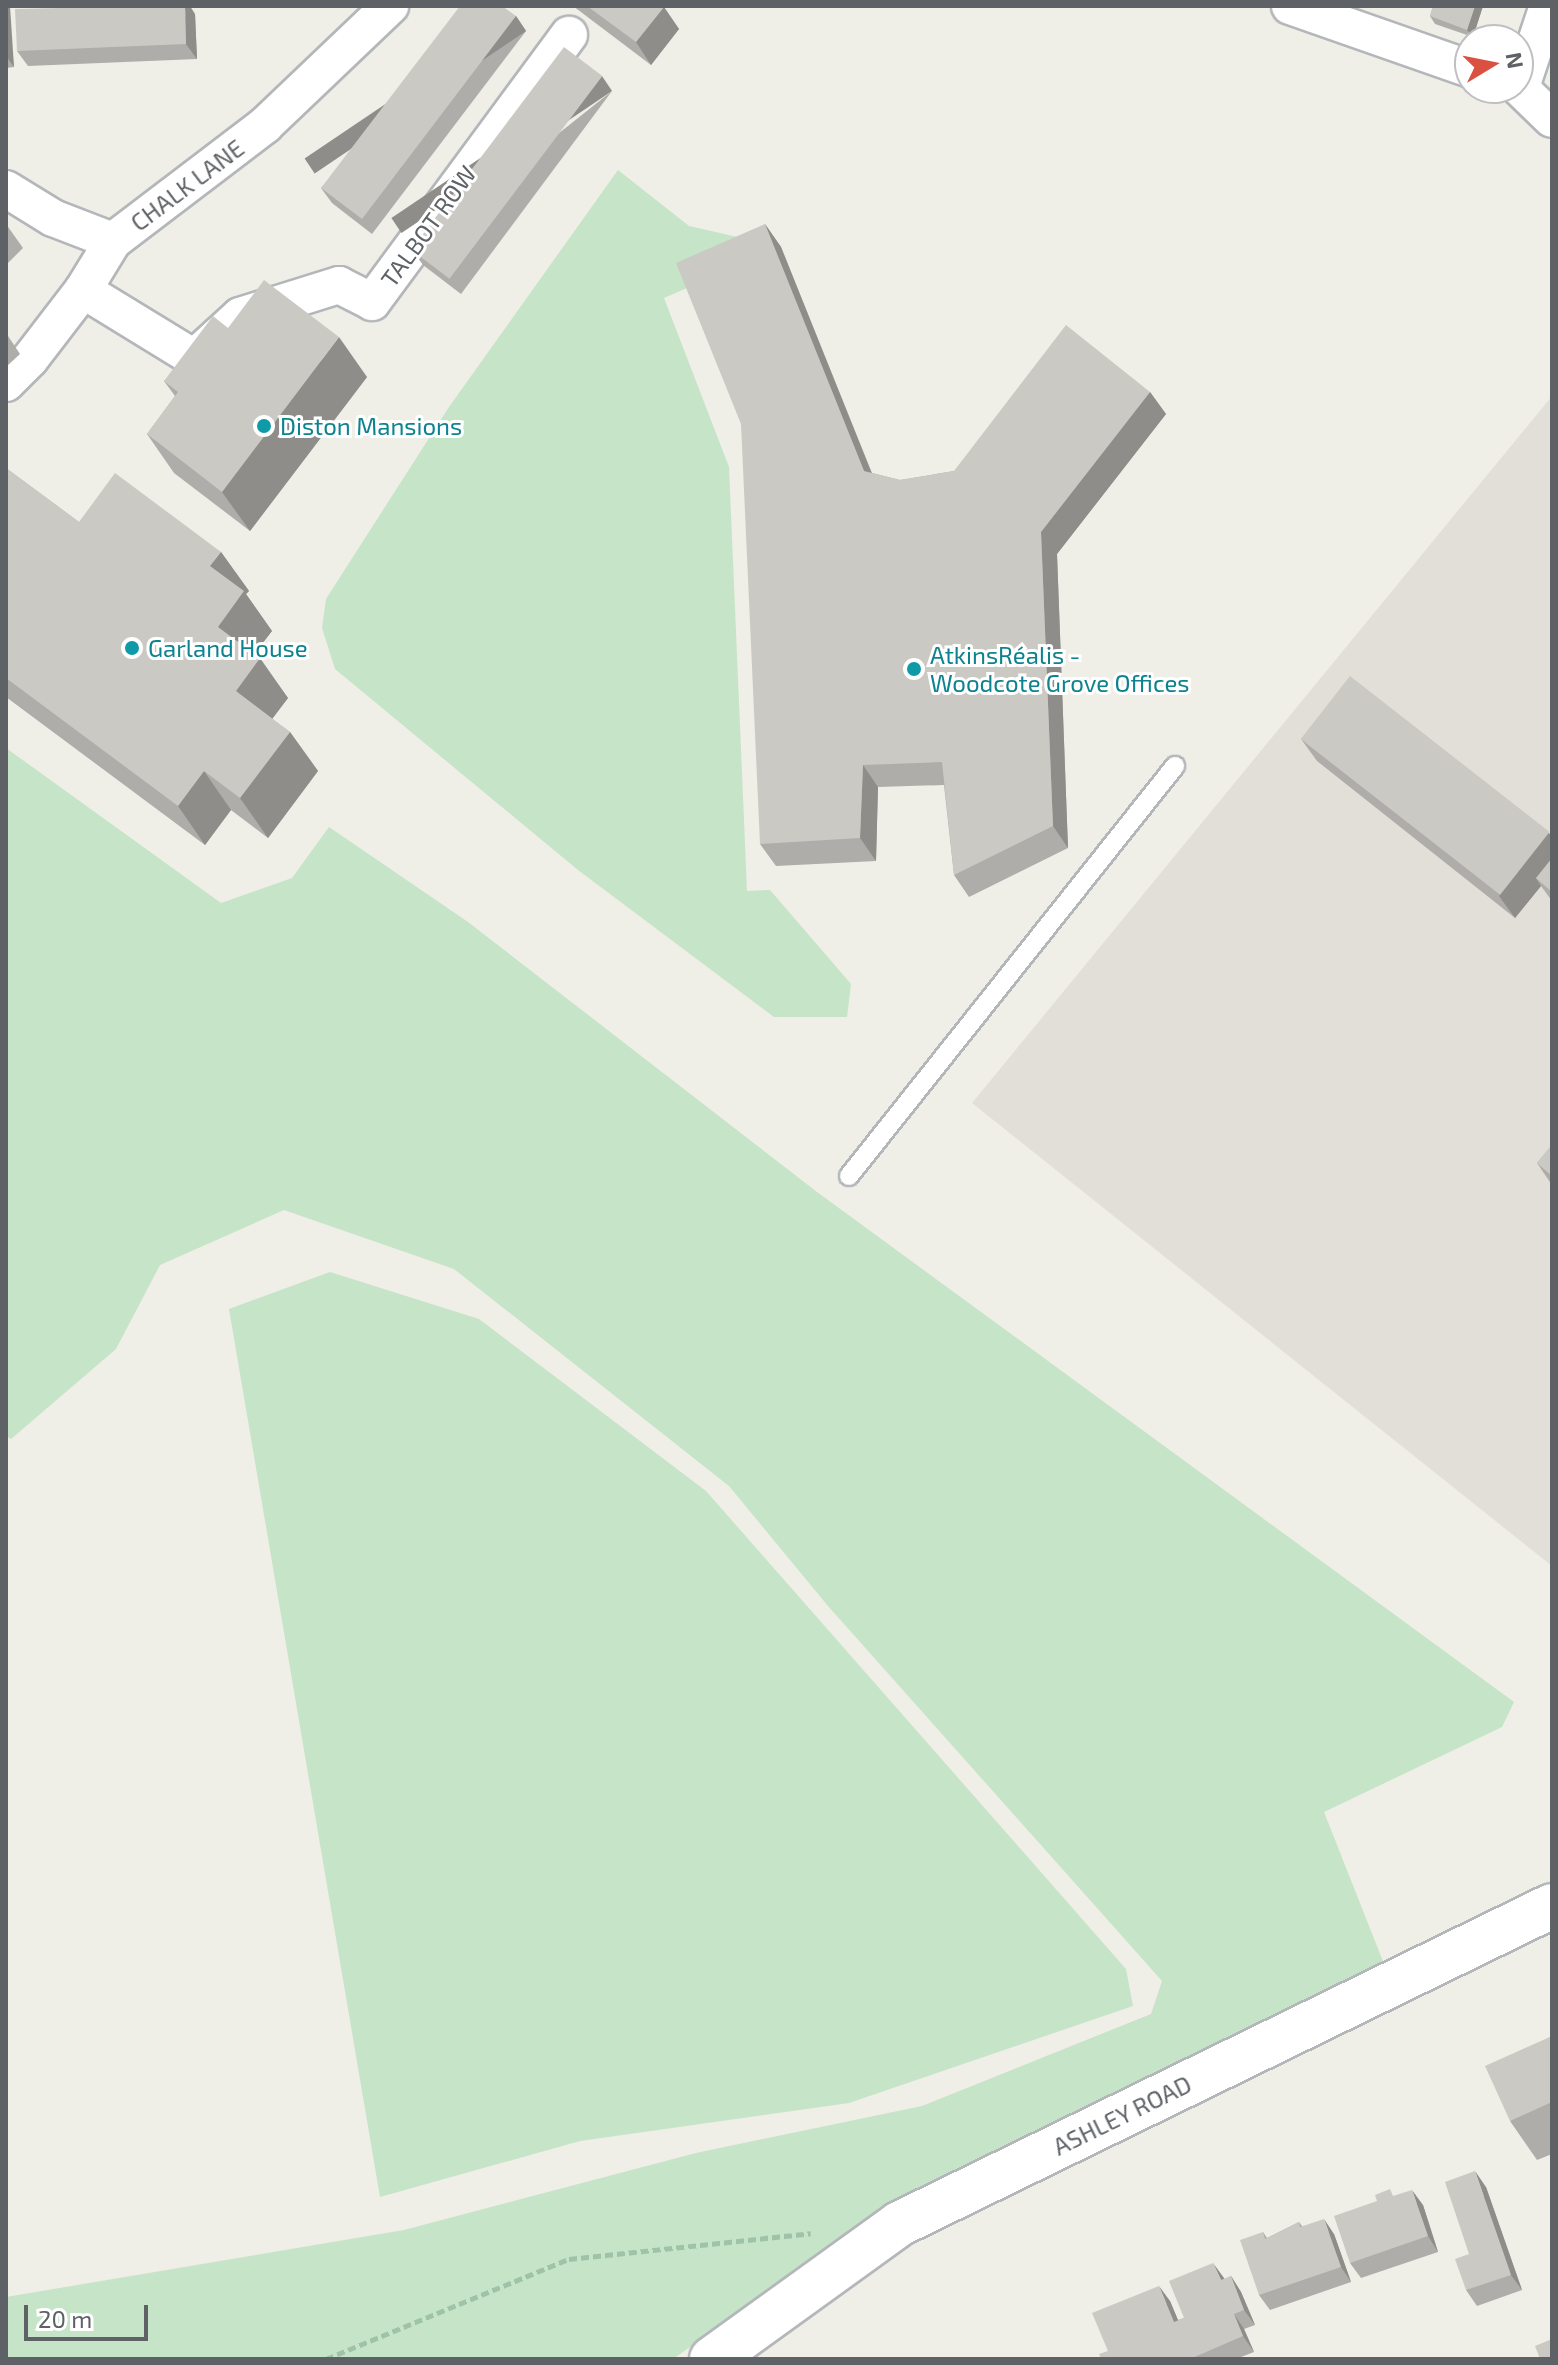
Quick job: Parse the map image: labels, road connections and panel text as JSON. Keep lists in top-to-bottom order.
{
  "streets": {
    "main road": ["ASHLEY ROAD"],
    "street": ["CHALK LANE", "TALBOT ROW"]
  },
  "crossings": [
    ["CHALK LANE", "TALBOT ROW"]
  ],
  "places": ["Diston Mansions", "Garland House", "AtkinsRéalis - Woodcote Grove Offices"],
  "scale_bar": "20 m",
  "north": "right"
}
